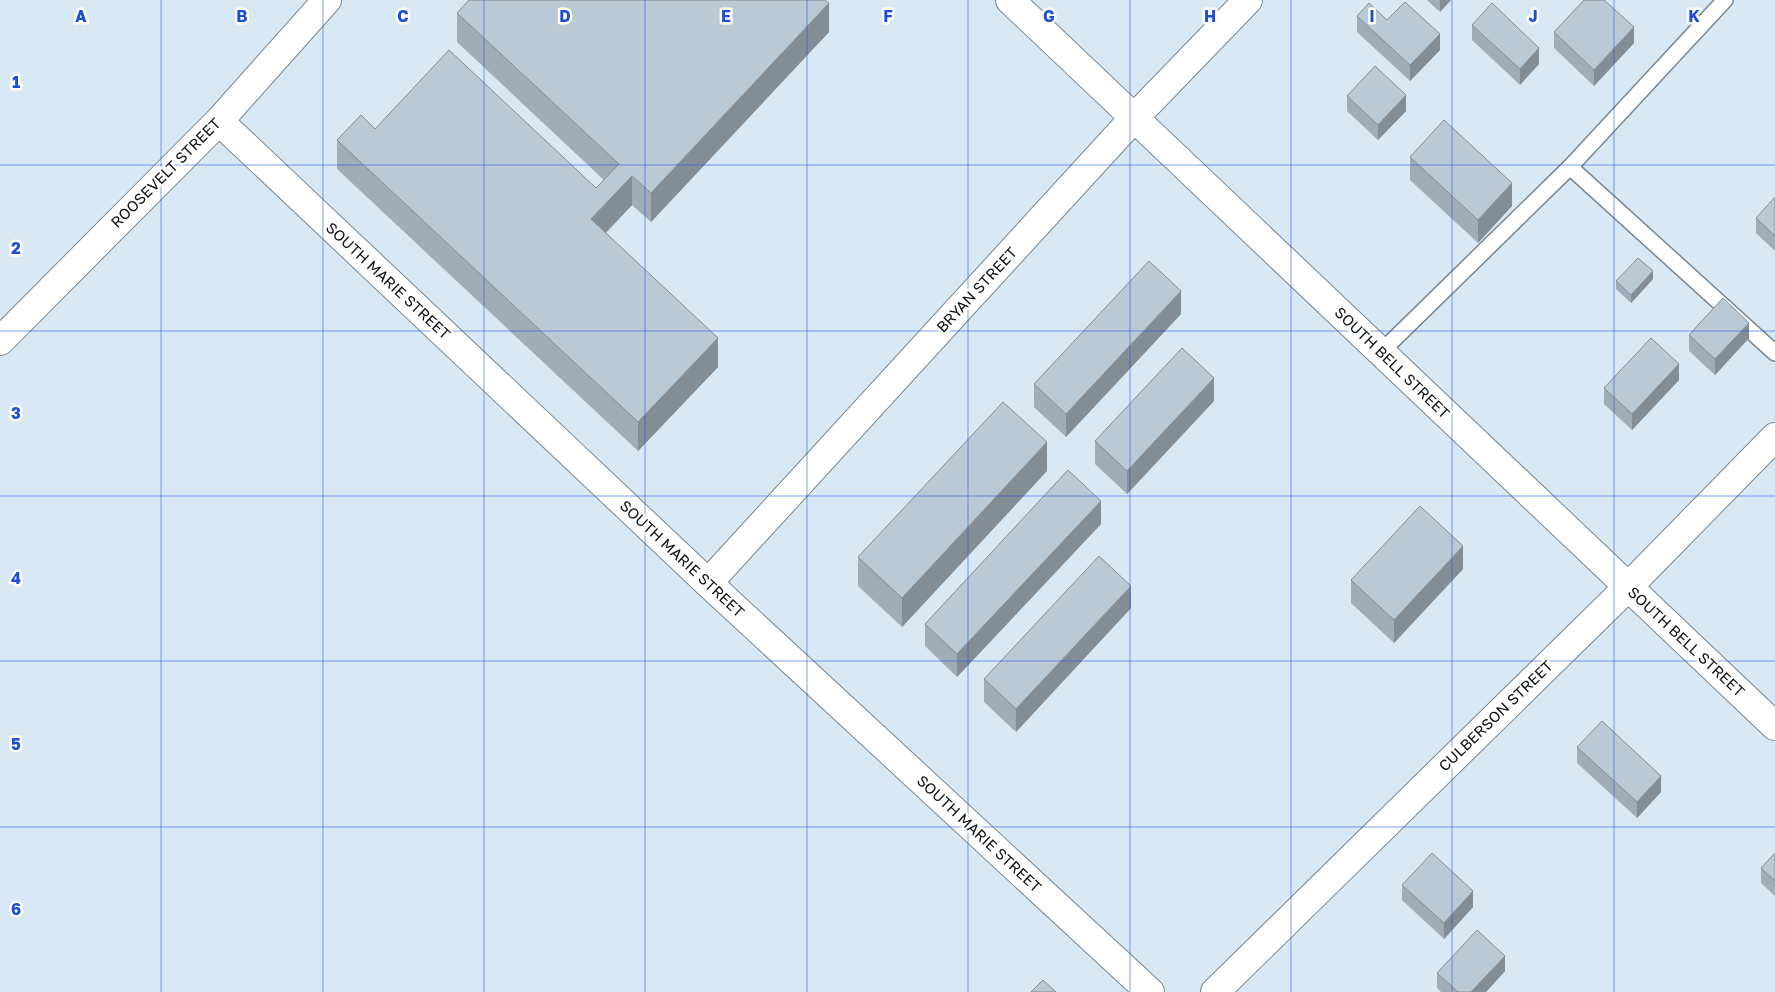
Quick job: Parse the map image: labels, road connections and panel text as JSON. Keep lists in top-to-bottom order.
{
  "streets": {
    "street": [
      "ROOSEVELT STREET",
      "SOUTH MARIE STREET",
      "BRYAN STREET",
      "SOUTH BELL STREET",
      "CULBERSON STREET"
    ]
  },
  "crossings": [
    ["ROOSEVELT STREET", "SOUTH MARIE STREET"],
    ["SOUTH MARIE STREET", "BRYAN STREET"],
    ["BRYAN STREET", "SOUTH BELL STREET"],
    ["SOUTH BELL STREET", "CULBERSON STREET"]
  ],
  "grid": {
    "columns": [
      "A",
      "B",
      "C",
      "D",
      "E",
      "F",
      "G",
      "H",
      "I",
      "J",
      "K"
    ],
    "rows": [
      "1",
      "2",
      "3",
      "4",
      "5",
      "6"
    ]
  }
}
